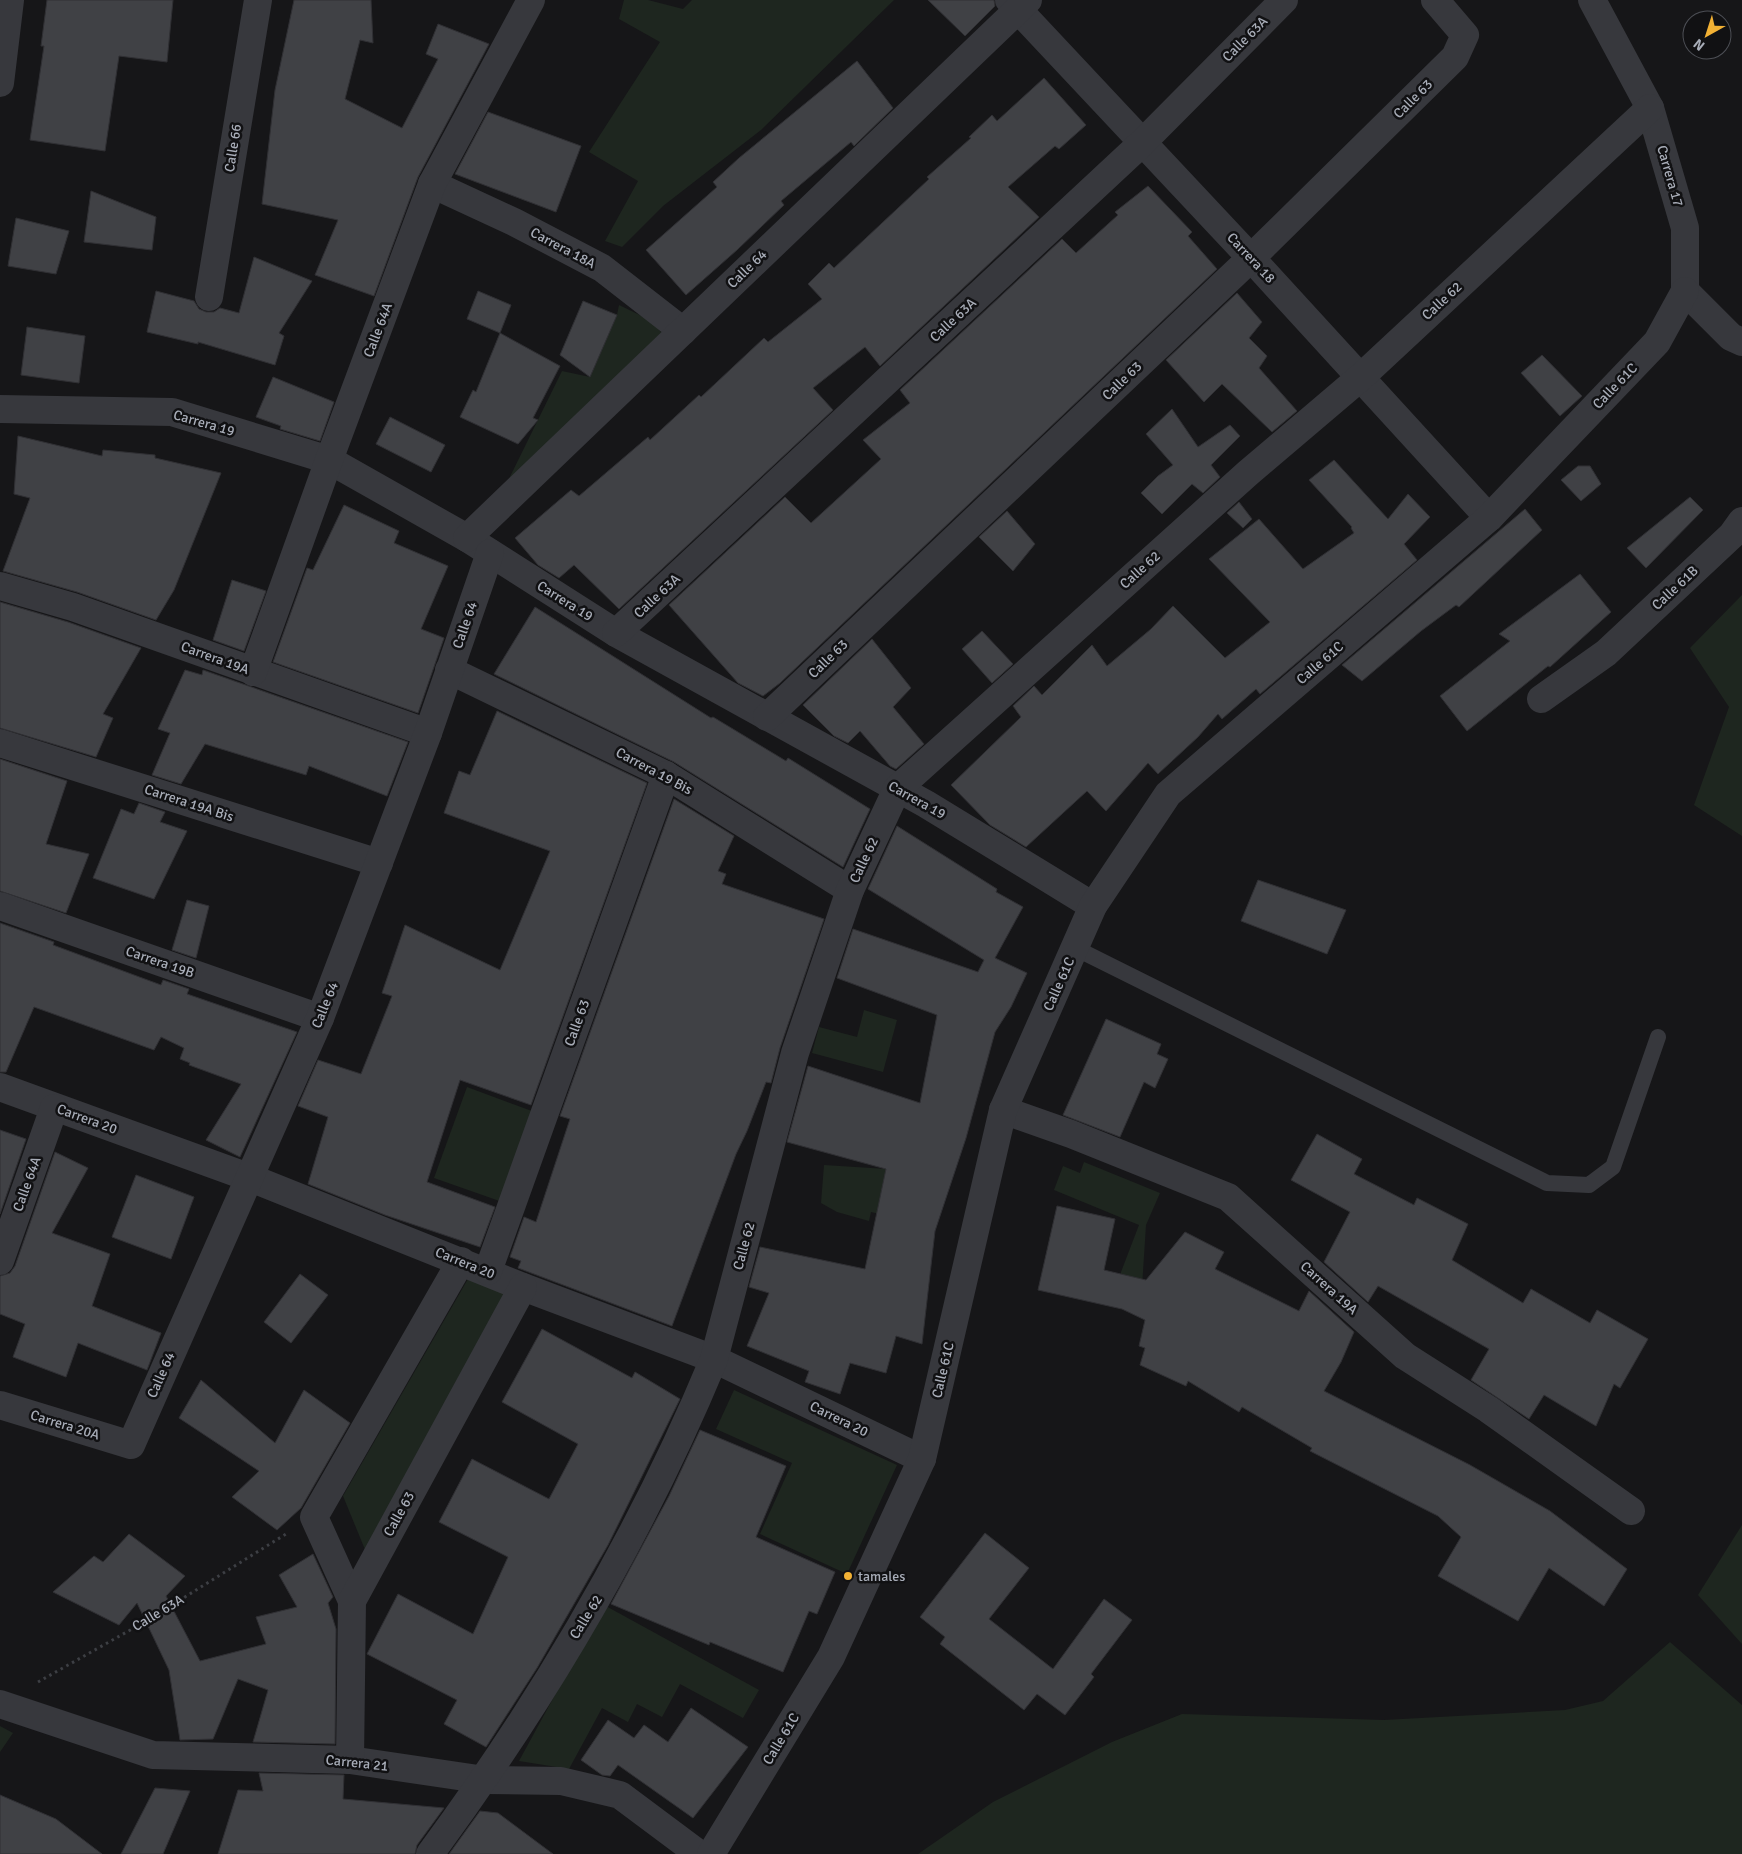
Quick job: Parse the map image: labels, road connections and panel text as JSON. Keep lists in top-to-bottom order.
{
  "streets": {
    "street": [
      "Calle 63A",
      "Calle 63",
      "Calle 66",
      "Carrera 17",
      "Carrera 18A",
      "Carrera 18",
      "Calle 64",
      "Calle 62",
      "Calle 64A",
      "Calle 61C",
      "Carrera 19",
      "Calle 61B",
      "Carrera 19A",
      "Carrera 19 Bis",
      "Carrera 19A Bis",
      "Carrera 19B",
      "Carrera 20",
      "Carrera 20A",
      "Carrera 21"
    ]
  },
  "crossings": [
    ["Calle 63A", "Carrera 18"],
    ["Calle 63A", "Carrera 19"],
    ["Calle 63", "Carrera 18"],
    ["Calle 63", "Carrera 19"],
    ["Calle 63", "Carrera 19 Bis"],
    ["Calle 63", "Carrera 20"],
    ["Calle 63", "Carrera 21"],
    ["Carrera 17", "Calle 62"],
    ["Carrera 17", "Calle 61C"],
    ["Carrera 18A", "Calle 64"],
    ["Carrera 18A", "Calle 64A"],
    ["Carrera 18", "Calle 64"],
    ["Carrera 18", "Calle 62"],
    ["Carrera 18", "Calle 61C"],
    ["Calle 64", "Carrera 19"],
    ["Calle 64", "Carrera 19A"],
    ["Calle 64", "Carrera 19 Bis"],
    ["Calle 64", "Carrera 19A Bis"],
    ["Calle 64", "Carrera 19B"],
    ["Calle 64", "Carrera 20"],
    ["Calle 64", "Carrera 20A"],
    ["Calle 62", "Carrera 19"],
    ["Calle 62", "Carrera 19 Bis"],
    ["Calle 62", "Carrera 20"],
    ["Calle 62", "Carrera 21"],
    ["Calle 64A", "Carrera 19"],
    ["Calle 64A", "Carrera 19A"],
    ["Calle 64A", "Carrera 20"],
    ["Calle 61C", "Carrera 19"],
    ["Calle 61C", "Carrera 19A"],
    ["Calle 61C", "Carrera 20"]
  ],
  "places": ["tamales"],
  "north": "bottom left"
}
